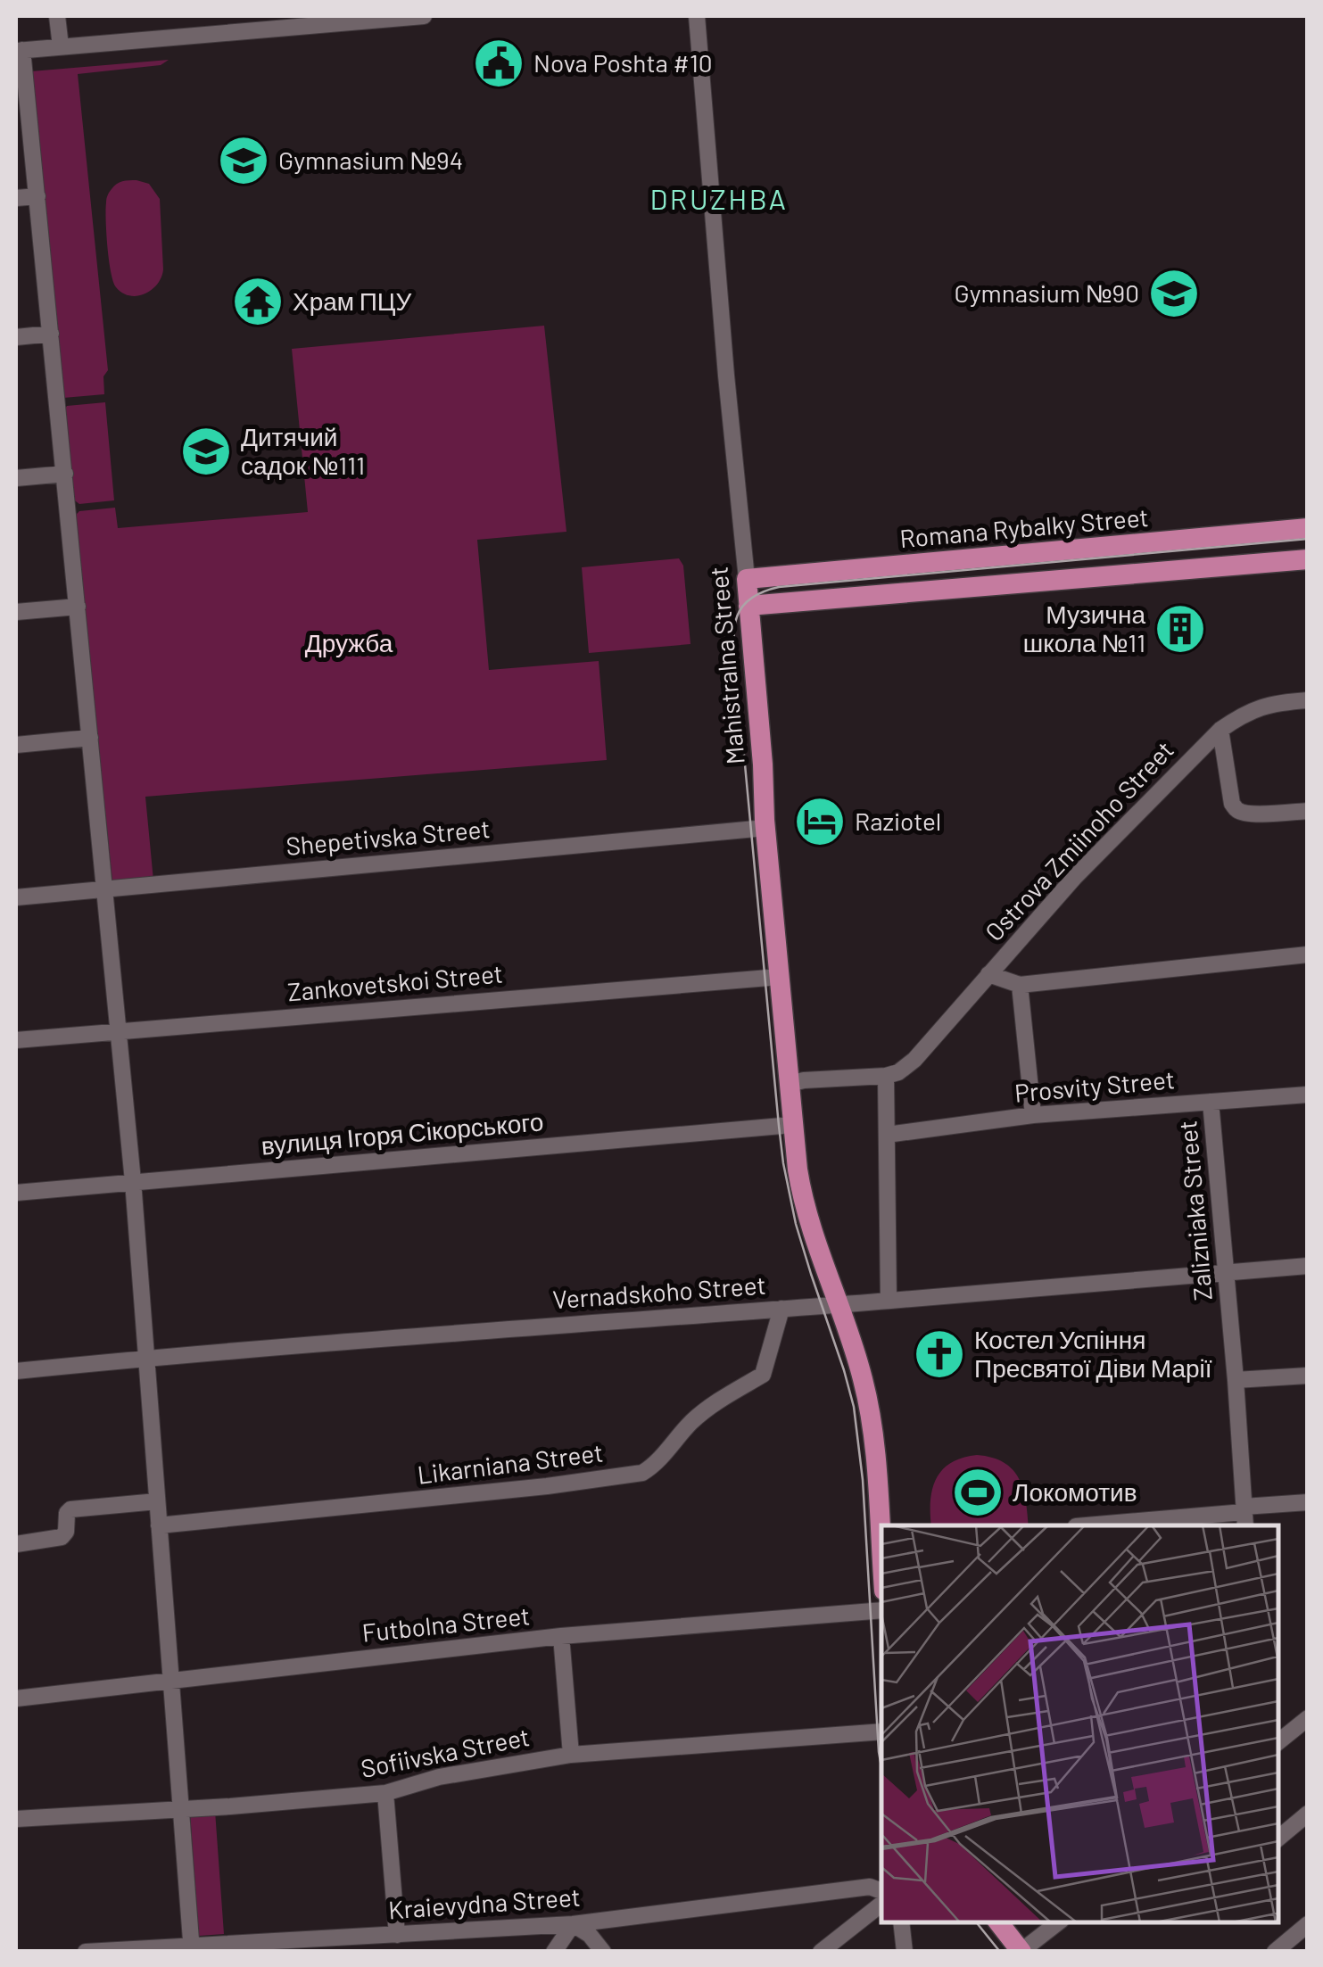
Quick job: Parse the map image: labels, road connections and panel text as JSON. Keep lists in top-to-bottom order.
{
  "streets": {
    "main road": ["Romana Rybalky Street", "Mahistralna Street"],
    "street": [
      "Shepetivska Street",
      "Ostrova Zmiinoho Street",
      "Zankovetskoi Street",
      "Prosvity Street",
      "вулиця Ігоря Сікорського",
      "Zalizniaka Street",
      "Vernadskoho Street",
      "Likarniana Street",
      "Futbolna Street",
      "Sofiivska Street",
      "Kraievydna Street"
    ]
  },
  "crossings": [
    ["Romana Rybalky Street", "Mahistralna Street"],
    ["Mahistralna Street", "Shepetivska Street"],
    ["Mahistralna Street", "Zankovetskoi Street"],
    ["Mahistralna Street", "вулиця Ігоря Сікорського"],
    ["Mahistralna Street", "Vernadskoho Street"],
    ["Prosvity Street", "Zalizniaka Street"],
    ["Zalizniaka Street", "Vernadskoho Street"],
    ["Vernadskoho Street", "Likarniana Street"]
  ],
  "districts": ["DRUZHBA"],
  "parks": ["Дружба"],
  "places": {
    "public building": ["Nova Poshta #10"],
    "school or university": ["Gymnasium №94", "Gymnasium №90", "Дитячий садок №111"],
    "temple": ["Храм ПЦУ"],
    "building": ["Музична школа №11"],
    "hotel": ["Raziotel"],
    "church": ["Костел Успіння Пресвятої Діви Марії"],
    "sports": ["Локомотив"]
  }
}
